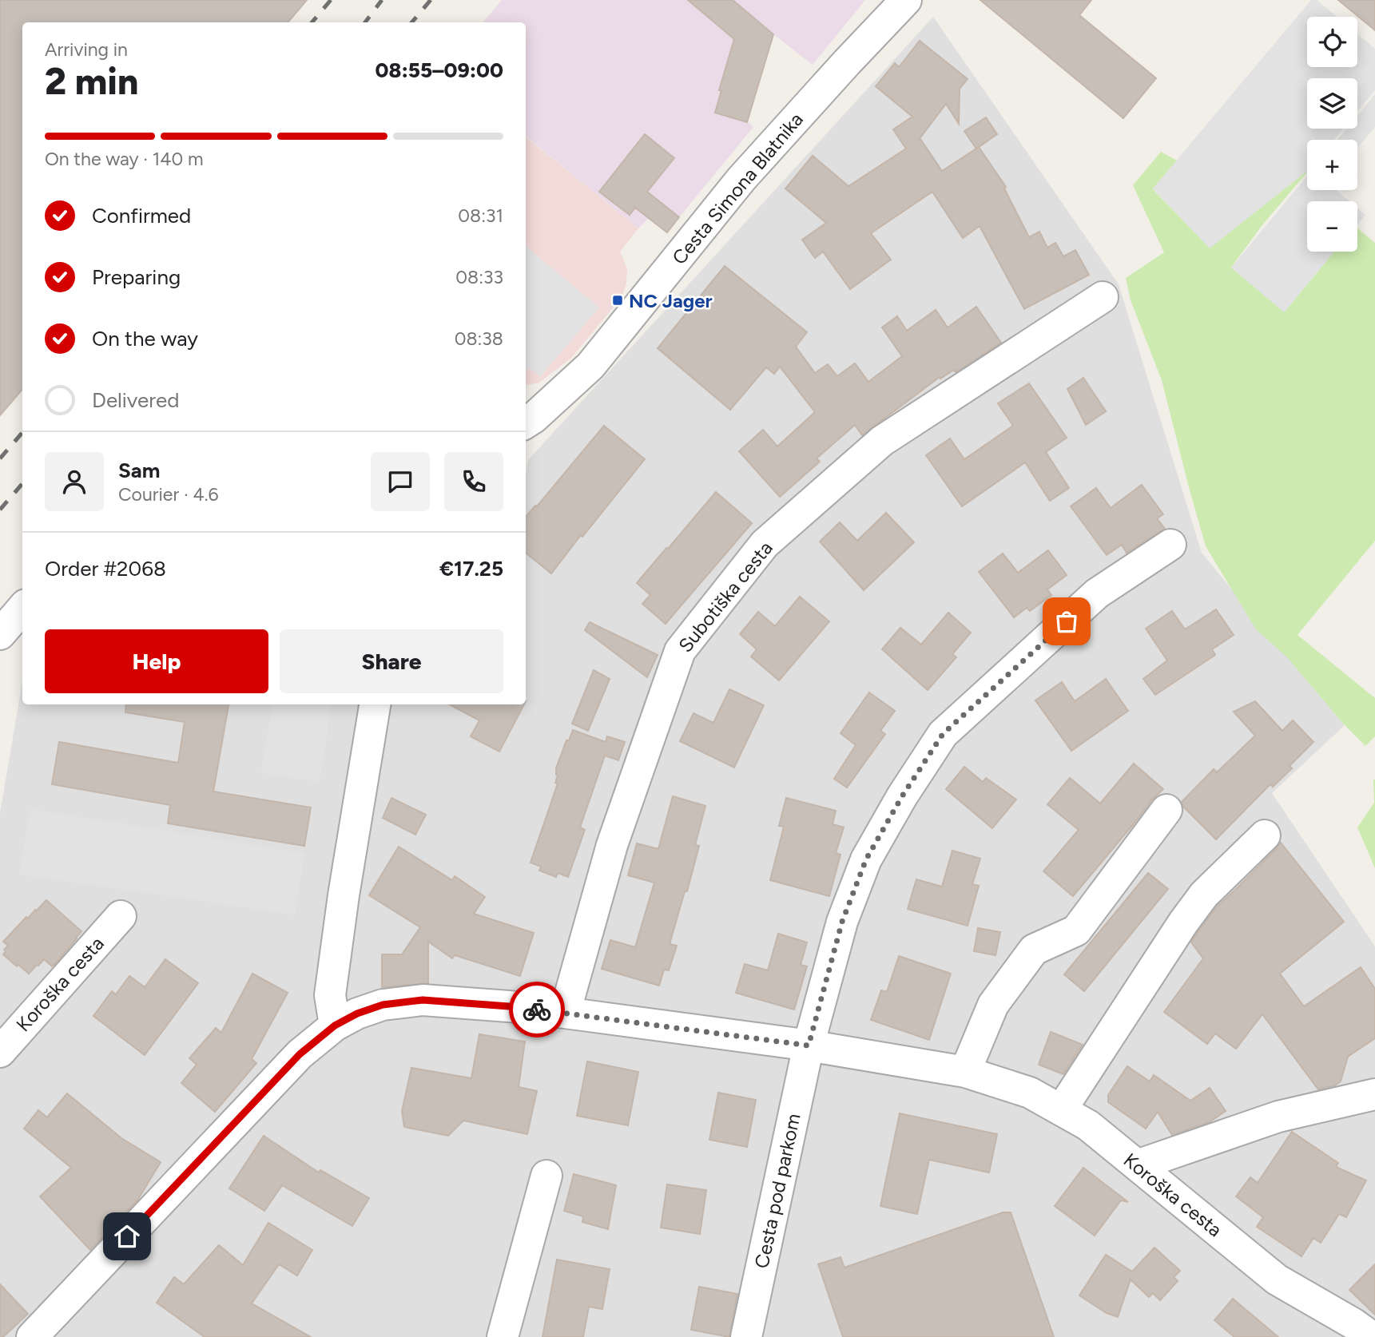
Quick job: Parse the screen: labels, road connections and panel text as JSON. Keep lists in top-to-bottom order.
{
  "streets": {
    "street": [
      "Cesta Simona Blatnika",
      "Subotiška cesta",
      "Koroška cesta",
      "Cesta pod parkom"
    ]
  },
  "crossings": [
    ["Subotiška cesta", "Koroška cesta"],
    ["Koroška cesta", "Cesta pod parkom"]
  ],
  "places": {
    "transit": ["NC Jager"]
  },
  "page": {
    "map_buttons": ["+", "−"],
    "heading": ["2 min", "Arriving in", "08:55–09:00"],
    "panel": [
      "Sam",
      "Courier · 4.6",
      "Order #2068",
      "€17.25"
    ],
    "bar": "On the way · 140 m",
    "list": [
      ["Confirmed", "08:31"],
      ["Preparing", "08:33"],
      ["On the way", "08:38"],
      "Delivered"
    ],
    "buttons": ["Help", "Share"]
  }
}
